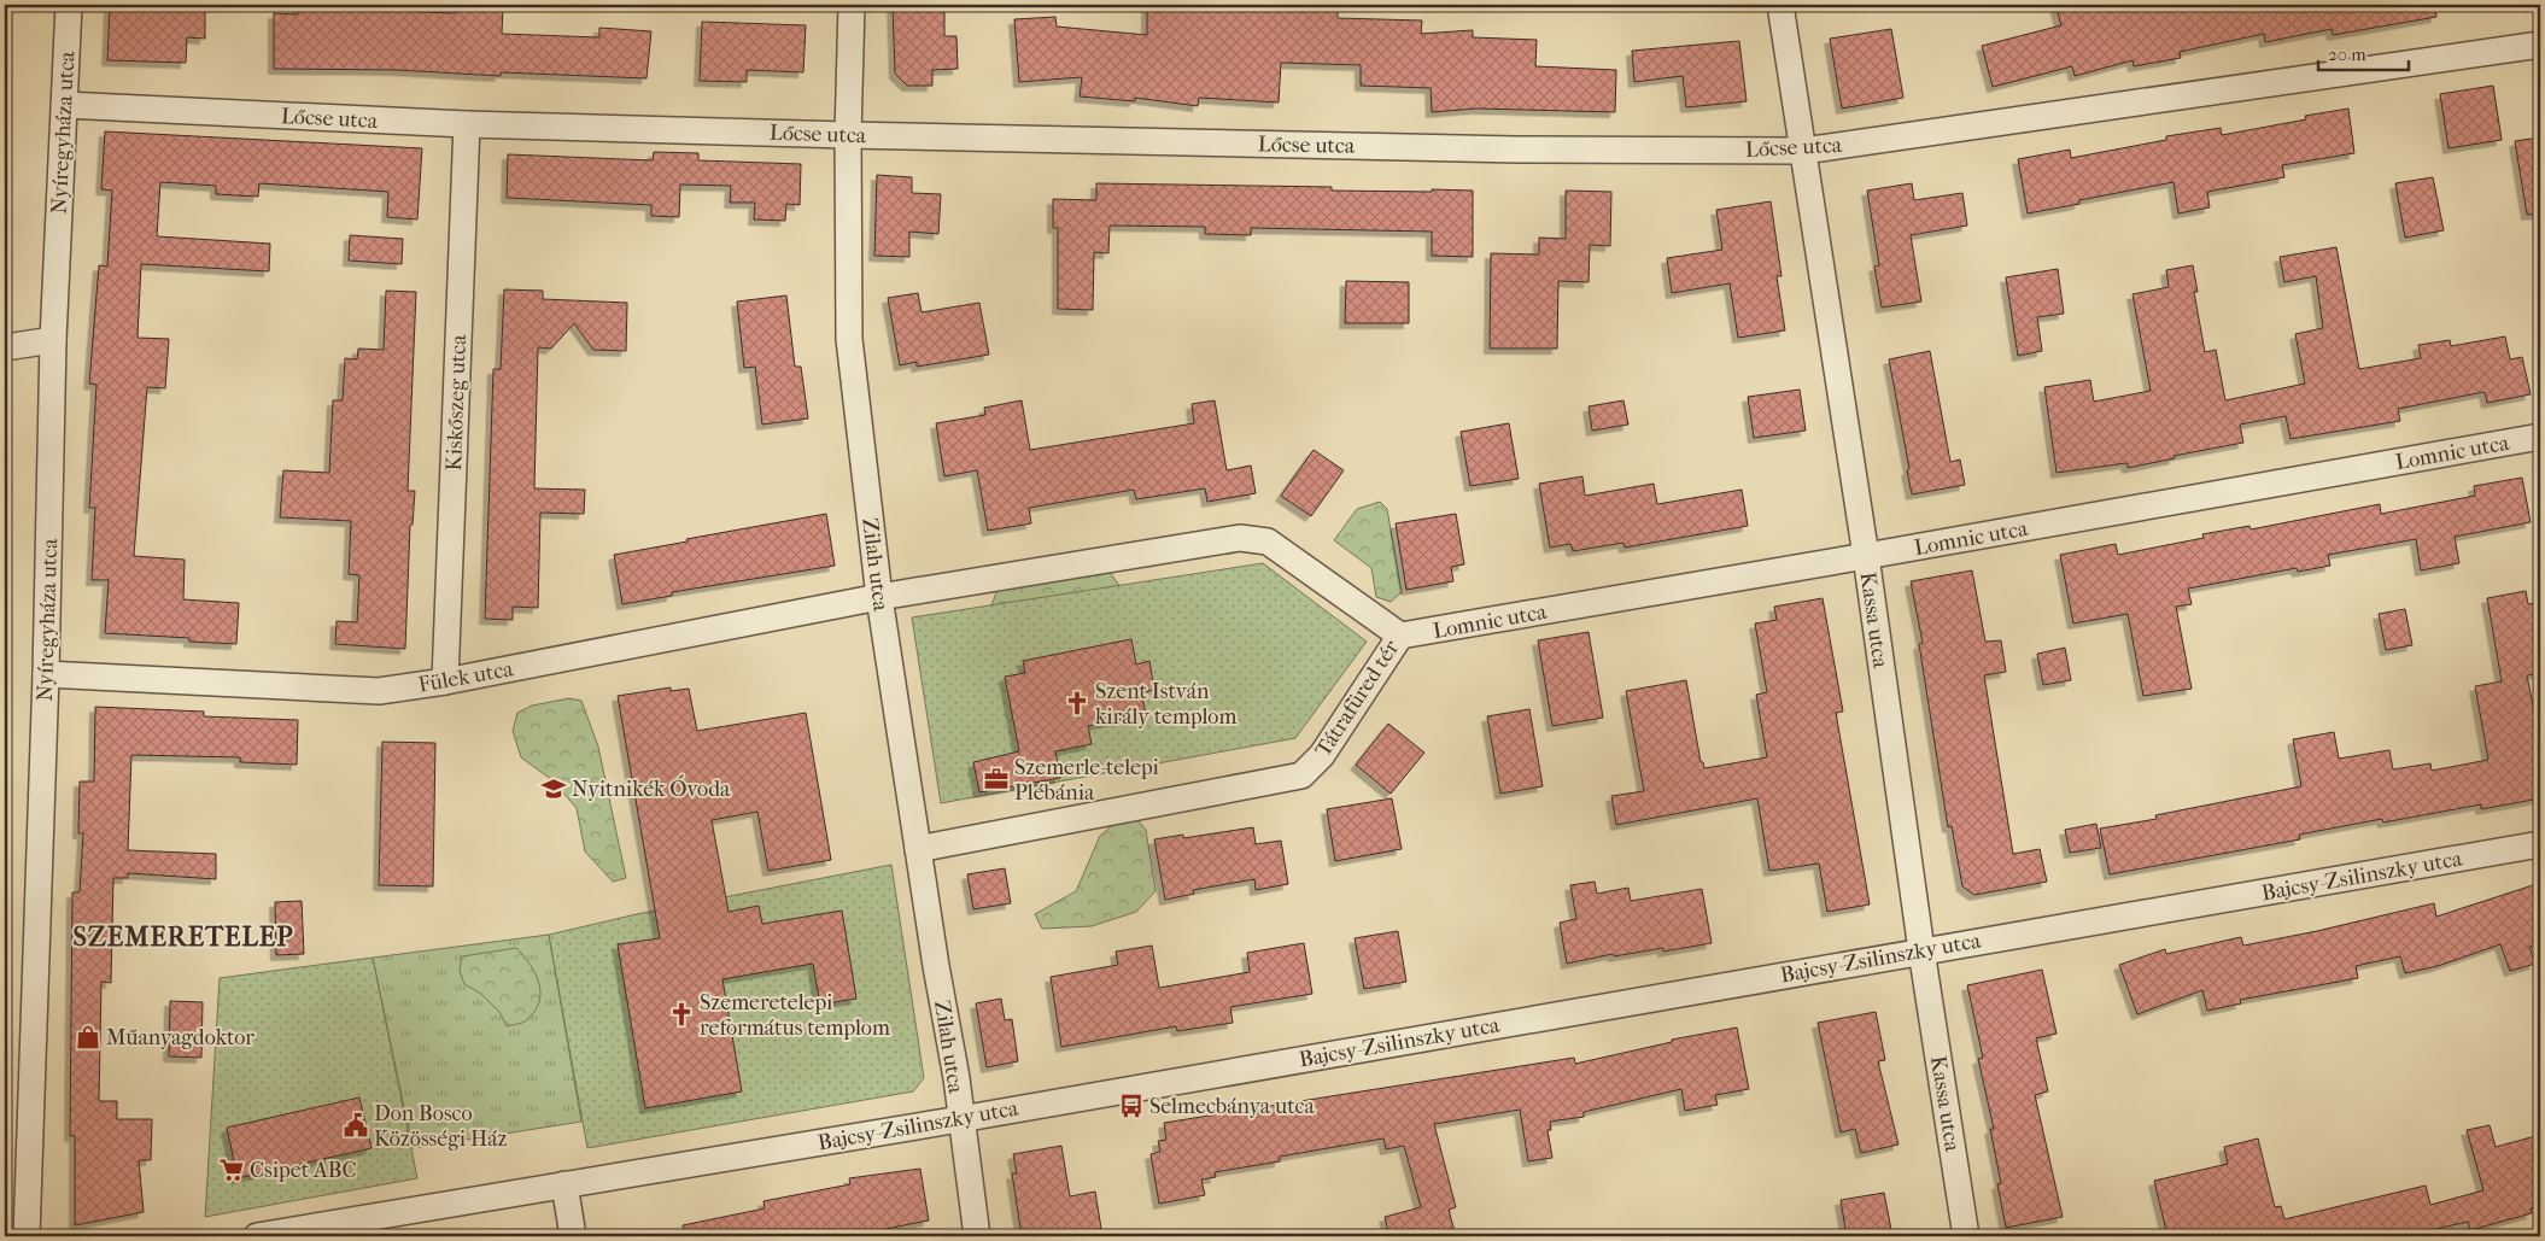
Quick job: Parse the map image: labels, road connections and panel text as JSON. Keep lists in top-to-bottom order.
{
  "streets": {
    "street": [
      "Lőcse utca",
      "Nyíregyháza utca",
      "Kiskőszeg utca",
      "Lomnic utca",
      "Zilah utca",
      "Kassa utca",
      "Fülek utca",
      "Tátrafüred tér",
      "Bajcsy-Zsilinszky utca"
    ]
  },
  "crossings": [
    ["Lőcse utca", "Nyíregyháza utca"],
    ["Lőcse utca", "Kiskőszeg utca"],
    ["Lőcse utca", "Zilah utca"],
    ["Lőcse utca", "Kassa utca"],
    ["Nyíregyháza utca", "Fülek utca"],
    ["Kiskőszeg utca", "Fülek utca"],
    ["Lomnic utca", "Kassa utca"],
    ["Lomnic utca", "Tátrafüred tér"],
    ["Zilah utca", "Fülek utca"],
    ["Zilah utca", "Tátrafüred tér"],
    ["Zilah utca", "Bajcsy-Zsilinszky utca"],
    ["Kassa utca", "Bajcsy-Zsilinszky utca"],
    ["Fülek utca", "Tátrafüred tér"]
  ],
  "districts": ["SZEMERETELEP"],
  "places": {
    "church": ["Szent István király templom", "Szemeretelepi református templom"],
    "office": ["Szemerle-telepi Plébánia"],
    "school or university": ["Nyitnikék Óvoda"],
    "shop": ["Műanyagdoktor"],
    "bus stop": ["Selmecbánya utca"],
    "public building": ["Don Bosco Közösségi Ház"],
    "supermarket": ["Csipet ABC"]
  },
  "scale_bar": "20 m"
}
